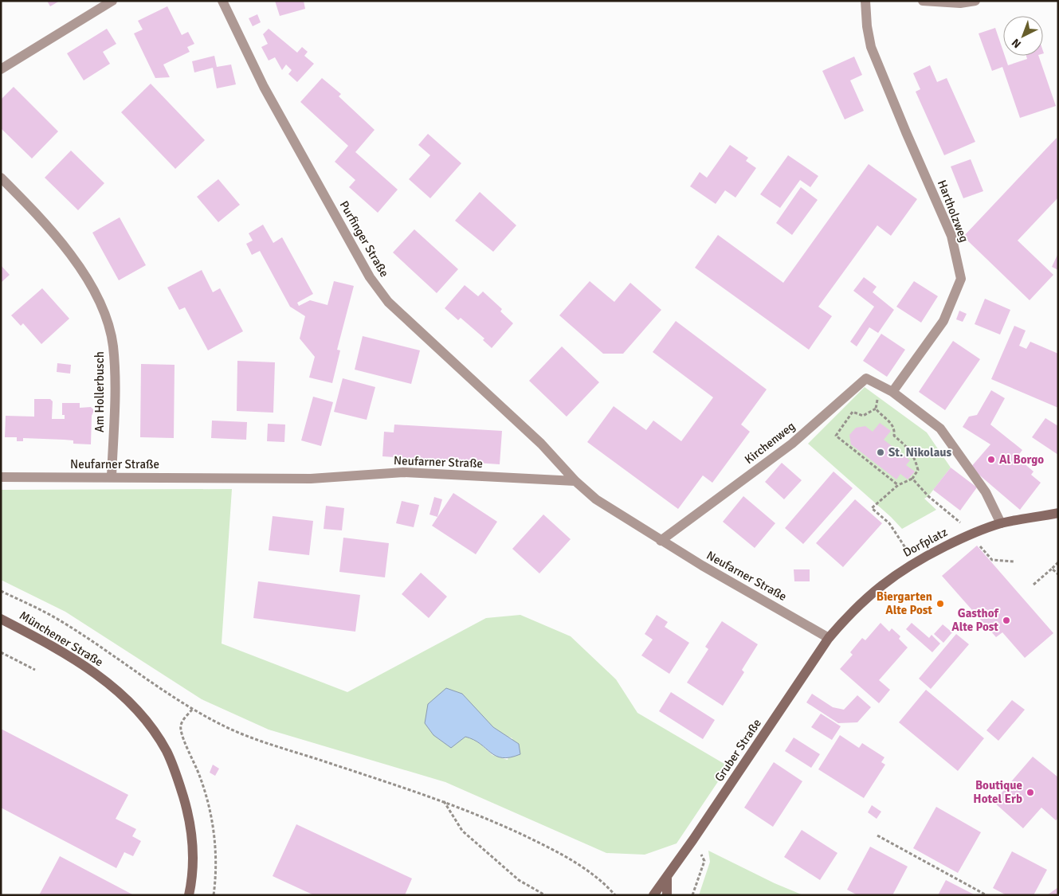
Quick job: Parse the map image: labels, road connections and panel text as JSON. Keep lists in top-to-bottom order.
{
  "streets": {
    "street": [
      "Hartholzweg",
      "Purfinger Straße",
      "Am Hollerbusch",
      "Kirchenweg",
      "Neufarner Straße",
      "Dorfplatz",
      "Münchener Straße",
      "Gruber Straße"
    ]
  },
  "crossings": [
    ["Hartholzweg", "Kirchenweg"],
    ["Purfinger Straße", "Neufarner Straße"],
    ["Am Hollerbusch", "Neufarner Straße"],
    ["Kirchenweg", "Neufarner Straße"],
    ["Neufarner Straße", "Dorfplatz"],
    ["Neufarner Straße", "Gruber Straße"],
    ["Dorfplatz", "Gruber Straße"]
  ],
  "places": [
    "St. Nikolaus",
    "Al Borgo",
    "Biergarten Alte Post",
    "Gasthof Alte Post",
    "Boutique Hotel Erb"
  ],
  "north": "bottom left"
}
